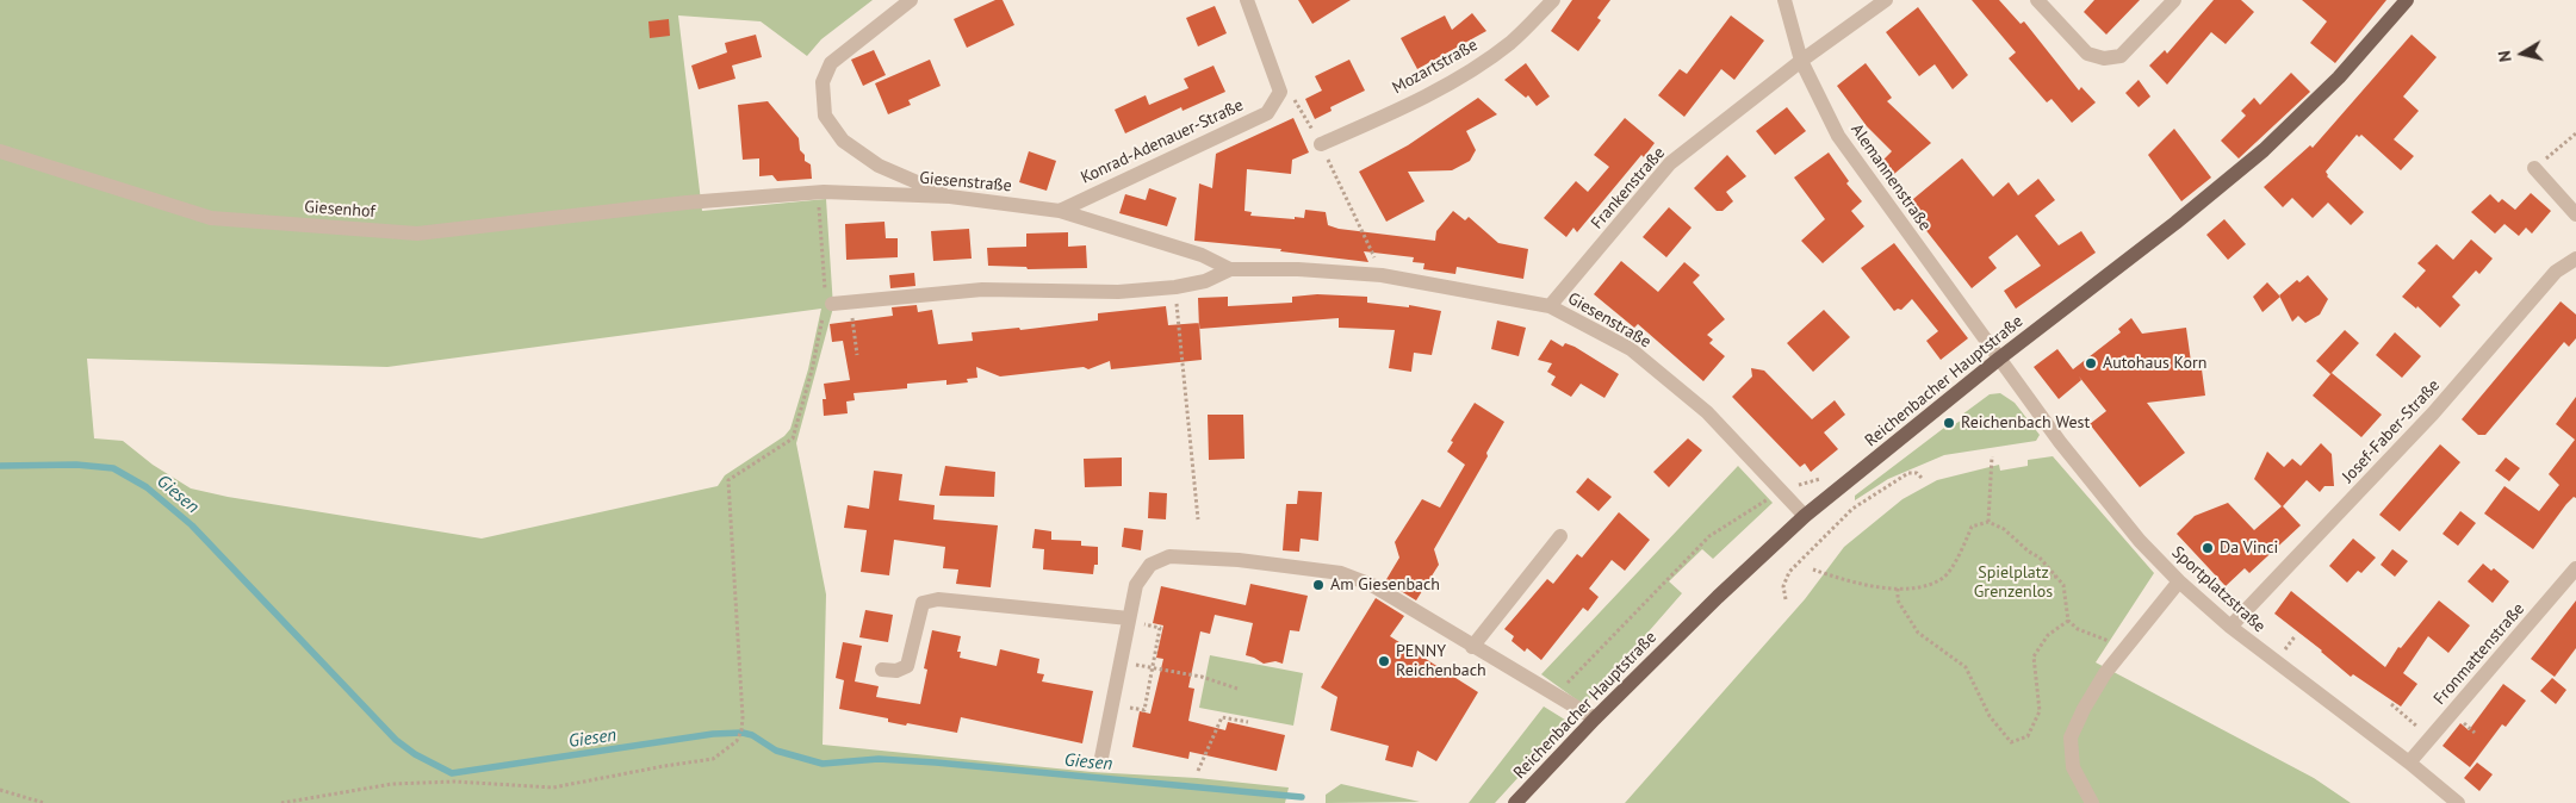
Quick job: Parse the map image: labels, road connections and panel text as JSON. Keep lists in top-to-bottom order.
{
  "streets": {
    "main road": ["Reichenbacher Hauptstraße"],
    "street": [
      "Mozartstraße",
      "Konrad-Adenauer-Straße",
      "Alemannenstraße",
      "Giesenstraße",
      "Frankenstraße",
      "Giesenhof",
      "Josef-Faber-Straße",
      "Sportplatzstraße",
      "Fronmattenstraße"
    ]
  },
  "crossings": [
    ["Konrad-Adenauer-Straße", "Giesenstraße"],
    ["Alemannenstraße", "Frankenstraße"],
    ["Alemannenstraße", "Reichenbacher Hauptstraße"],
    ["Alemannenstraße", "Sportplatzstraße"],
    ["Giesenstraße", "Frankenstraße"],
    ["Giesenstraße", "Giesenhof"],
    ["Giesenstraße", "Reichenbacher Hauptstraße"],
    ["Reichenbacher Hauptstraße", "Sportplatzstraße"],
    ["Josef-Faber-Straße", "Sportplatzstraße"],
    ["Sportplatzstraße", "Fronmattenstraße"]
  ],
  "water": ["Giesen"],
  "parks": ["Spielplatz Grenzenlos"],
  "places": [
    "Autohaus Korn",
    "Reichenbach West",
    "Da Vinci",
    "Am Giesenbach",
    "PENNY Reichenbach"
  ],
  "north": "left"
}
